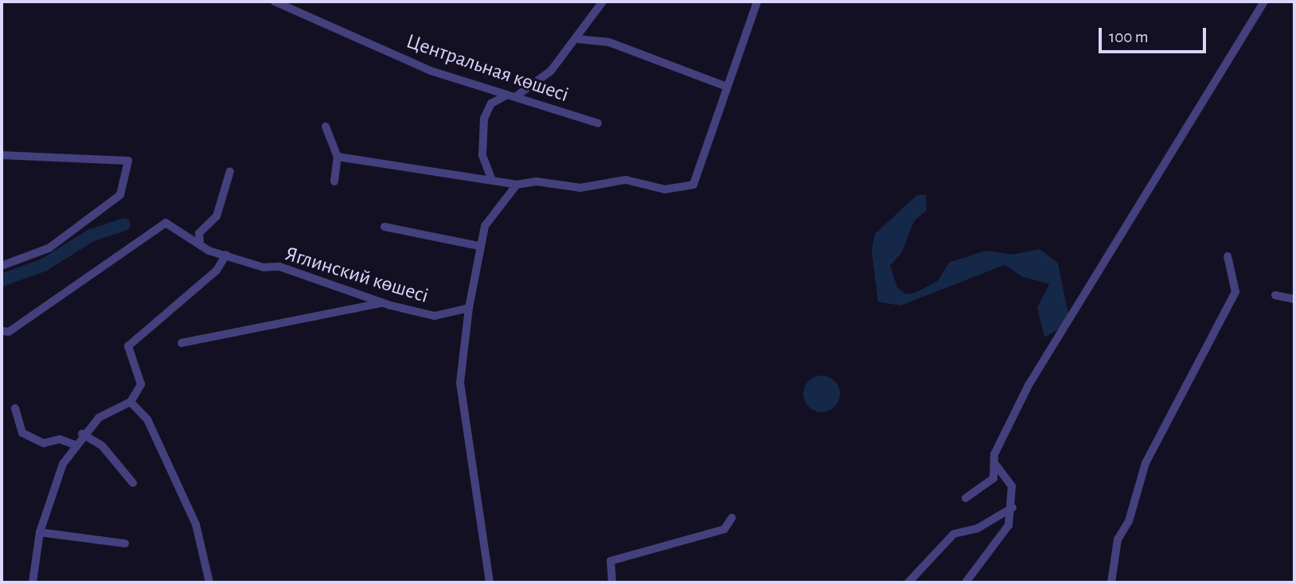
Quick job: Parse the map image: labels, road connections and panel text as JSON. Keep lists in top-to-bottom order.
{
  "streets": {
    "street": ["Центральная көшесі", "Яглинский көшесі"]
  },
  "scale_bar": "100 m"
}
